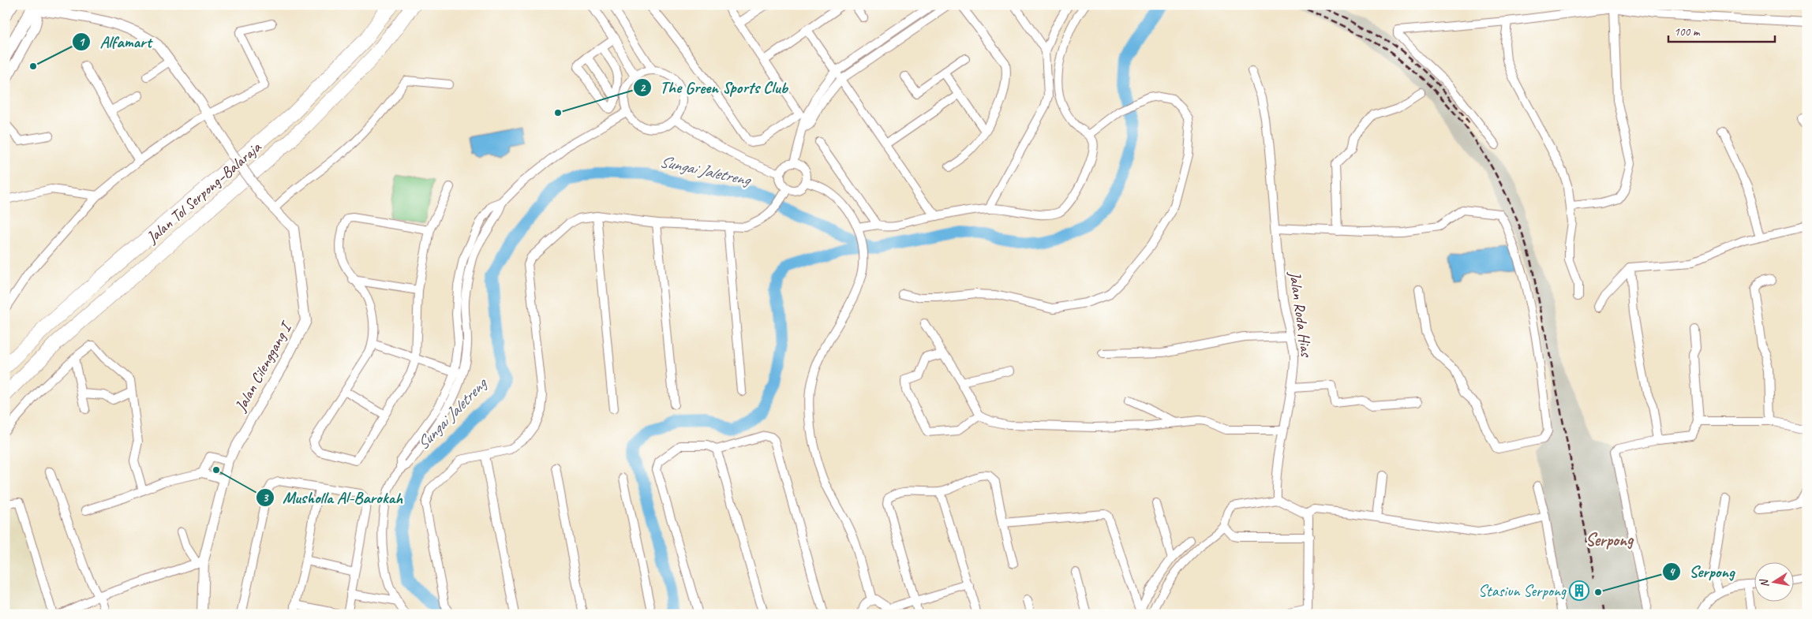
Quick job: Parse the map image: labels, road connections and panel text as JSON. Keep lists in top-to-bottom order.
{
  "streets": {
    "highway": ["Jalan Tol Serpong–Balaraja"],
    "street": ["Jalan Roda Hias", "Jalan Cilenggang I"]
  },
  "districts": ["Serpong"],
  "water": ["Sungai Jaletreng"],
  "places": {
    "other": [
      "Alfamart",
      "The Green Sports Club",
      "Musholla Al-Barokah",
      "Serpong"
    ],
    "building": ["Stasiun Serpong"]
  },
  "scale_bar": "100 m",
  "north": "left"
}
